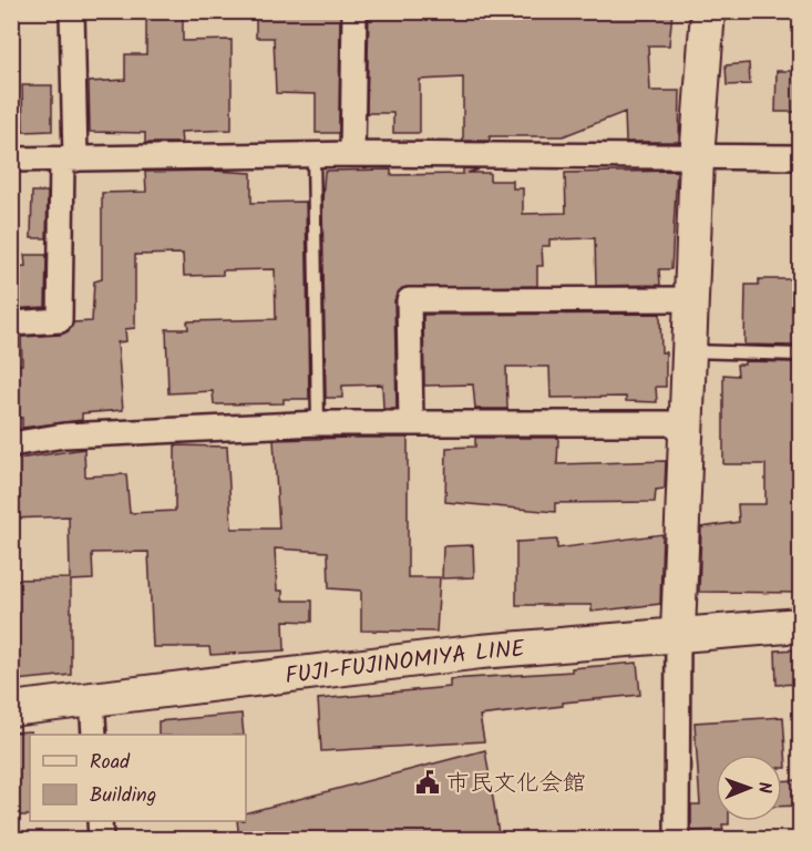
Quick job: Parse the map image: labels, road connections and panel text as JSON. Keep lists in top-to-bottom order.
{
  "streets": {
    "main road": ["FUJI-FUJINOMIYA LINE"]
  },
  "places": {
    "public building": ["市民文化会館"]
  },
  "legend": ["Road", "Building"],
  "north": "right"
}
